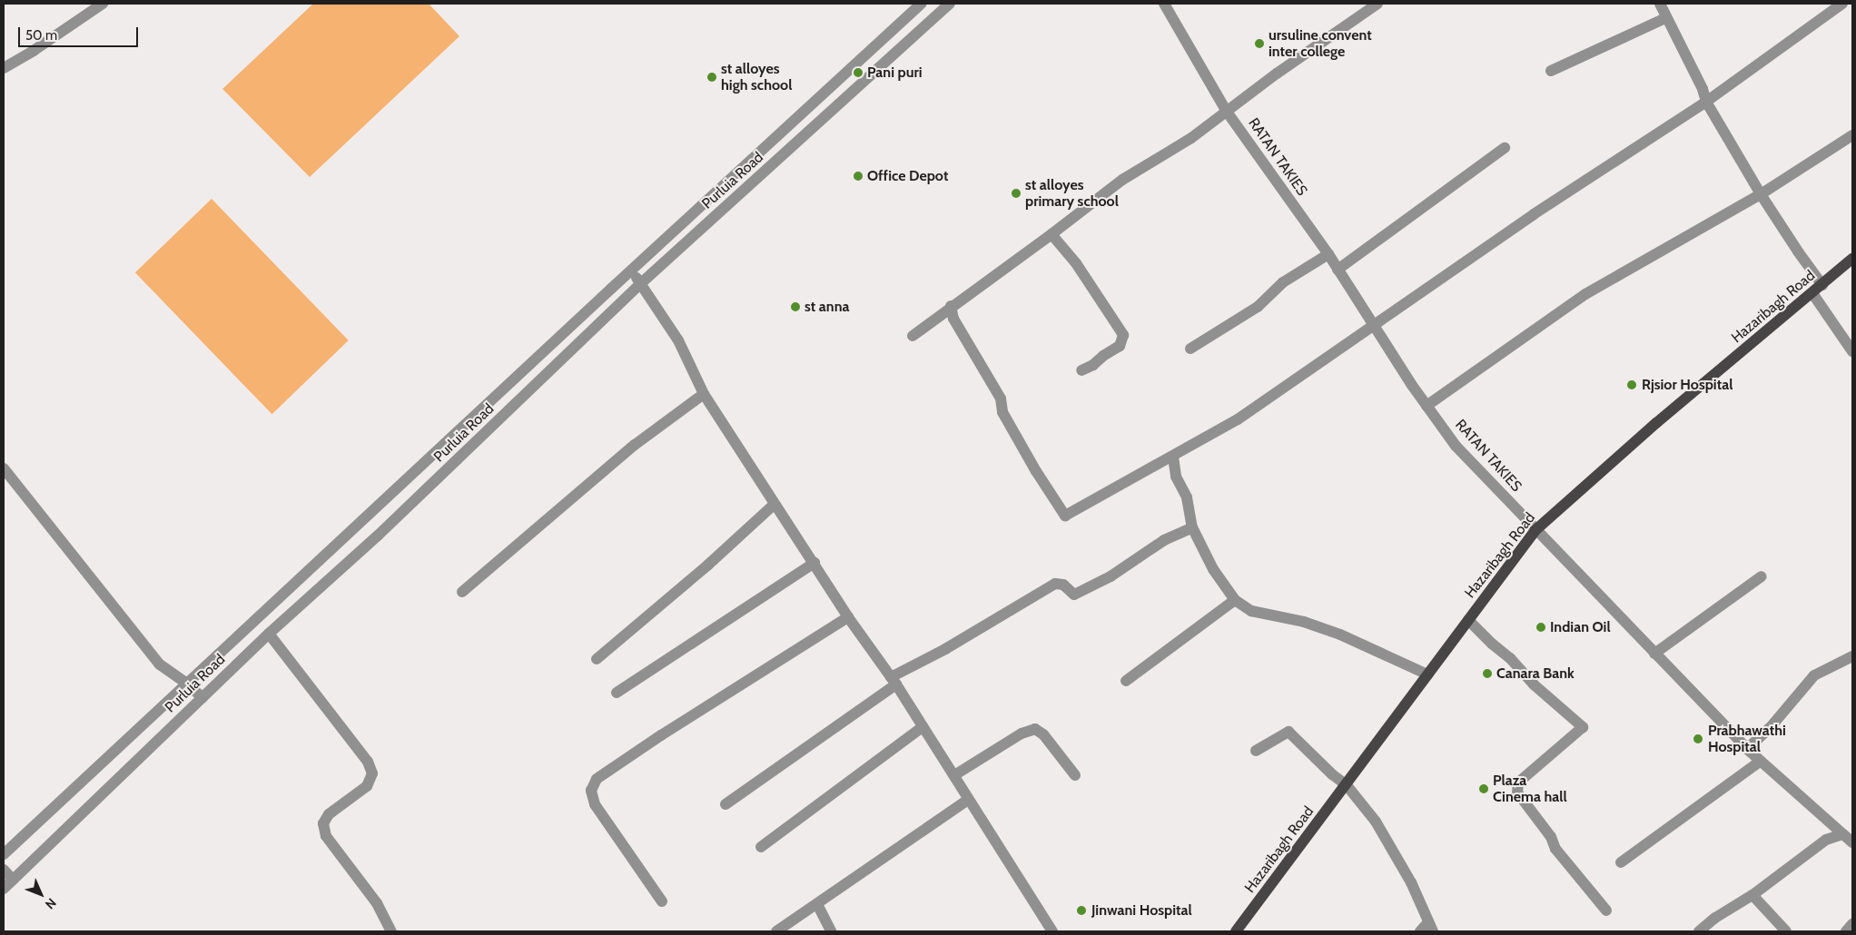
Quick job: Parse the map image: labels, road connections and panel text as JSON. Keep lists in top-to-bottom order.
{
  "streets": {
    "main road": ["Hazaribagh Road"],
    "street": ["RATAN TAKIES", "Purluia Road"]
  },
  "crossings": [
    ["RATAN TAKIES", "Hazaribagh Road"]
  ],
  "places": [
    "ursuline convent inter college",
    "Pani puri",
    "st alloyes high school",
    "Office Depot",
    "st alloyes primary school",
    "st anna",
    "Rjsior Hospital",
    "Indian Oil",
    "Canara Bank",
    "Prabhawathi Hospital",
    "Plaza Cinema hall",
    "Jinwani Hospital"
  ],
  "scale_bar": "50 m",
  "north": "bottom right"
}
